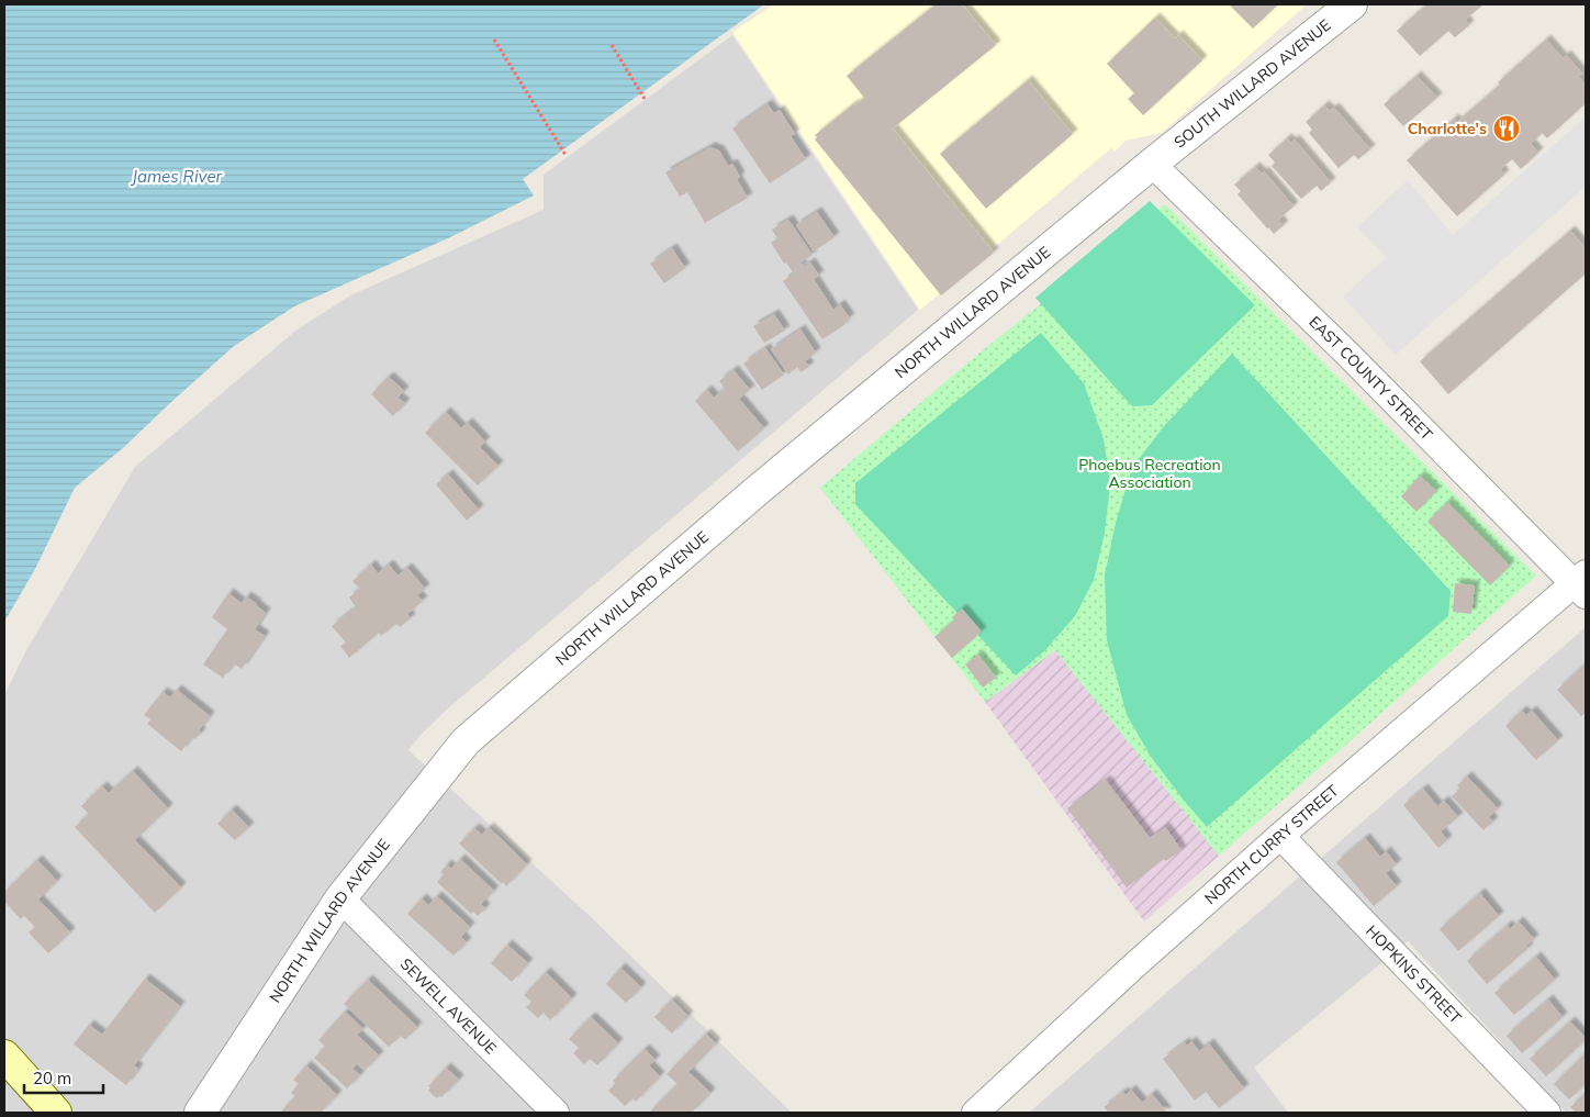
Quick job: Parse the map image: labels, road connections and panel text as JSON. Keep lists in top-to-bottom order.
{
  "streets": {
    "street": [
      "SOUTH WILLARD AVENUE",
      "NORTH WILLARD AVENUE",
      "EAST COUNTY STREET",
      "NORTH CURRY STREET",
      "HOPKINS STREET",
      "SEWELL AVENUE"
    ]
  },
  "crossings": [
    ["SOUTH WILLARD AVENUE", "NORTH WILLARD AVENUE"],
    ["SOUTH WILLARD AVENUE", "EAST COUNTY STREET"],
    ["NORTH WILLARD AVENUE", "EAST COUNTY STREET"],
    ["NORTH WILLARD AVENUE", "SEWELL AVENUE"],
    ["EAST COUNTY STREET", "NORTH CURRY STREET"],
    ["NORTH CURRY STREET", "HOPKINS STREET"]
  ],
  "water": ["James River"],
  "parks": ["Phoebus Recreation Association"],
  "places": {
    "restaurant": ["Charlotte's"]
  },
  "scale_bar": "20 m"
}
